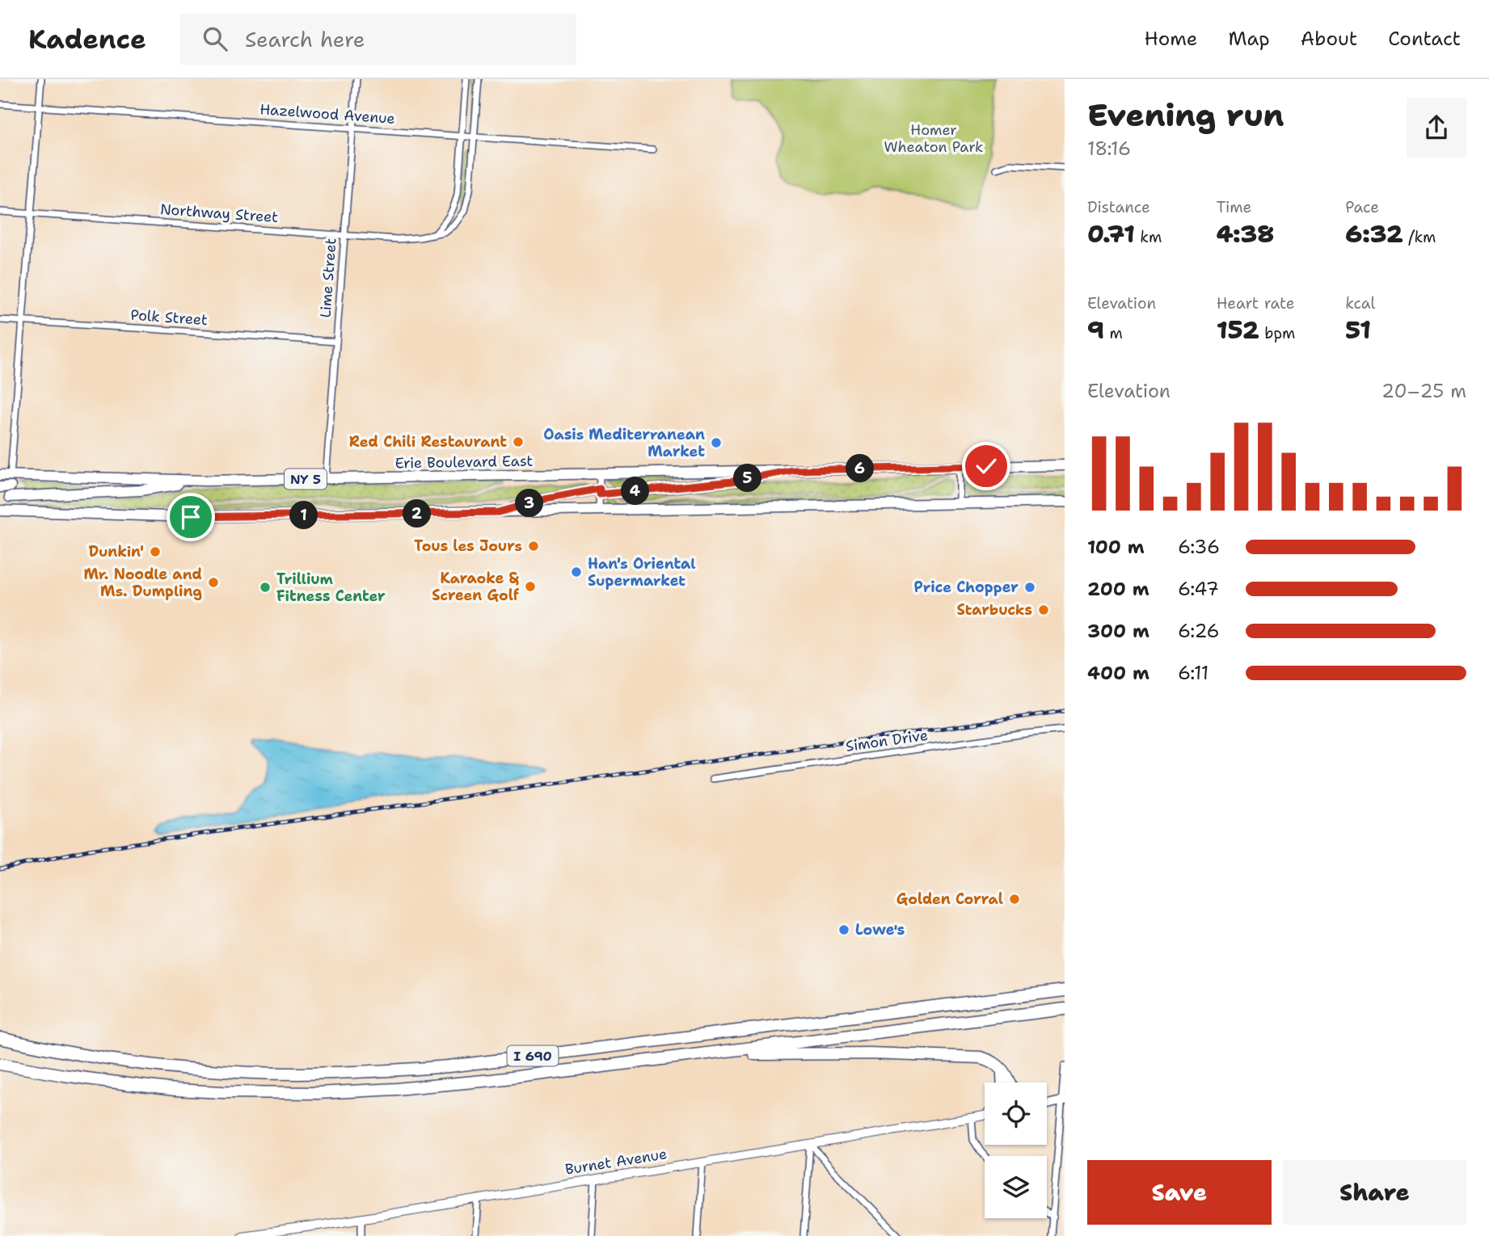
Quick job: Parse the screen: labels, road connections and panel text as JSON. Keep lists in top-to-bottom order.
{
  "streets": {
    "highway": ["I 690"],
    "main road": ["Erie Boulevard East", "NY 5"],
    "street": [
      "Hazelwood Avenue",
      "Northway Street",
      "Lime Street",
      "Polk Street",
      "Simon Drive",
      "Burnet Avenue"
    ]
  },
  "crossings": [
    ["Hazelwood Avenue", "Lime Street"],
    ["Northway Street", "Lime Street"],
    ["Lime Street", "Polk Street"],
    ["Lime Street", "Erie Boulevard East"]
  ],
  "parks": ["Homer Wheaton Park"],
  "places": [
    "Red Chili Restaurant",
    "Oasis Mediterranean Market",
    "Tous les Jours",
    "Dunkin'",
    "Han's Oriental Supermarket",
    "Mr. Noodle and Ms. Dumpling",
    "Karaoke & Screen Golf",
    "Trillium Fitness Center",
    "Price Chopper",
    "Starbucks",
    "Golden Corral",
    "Lowe's"
  ],
  "page": {
    "header": "Kadence",
    "search": "Search here",
    "nav": [
      "Home",
      "Map",
      "About",
      "Contact"
    ],
    "heading": ["Evening run", "18:16"],
    "stats": [
      ["Distance", "0.71 km"],
      ["Time", "4:38"],
      ["Pace", "6:32 /km"],
      ["Elevation", "9 m"],
      ["Heart rate", "152 bpm"],
      ["kcal", "51"]
    ],
    "chart": ["Elevation", "20–25 m"],
    "pins": [
      "6",
      "5",
      "4",
      "3",
      "2",
      "1"
    ],
    "list": [
      {
        "name": "100 m",
        "note": "6:36"
      },
      {
        "name": "200 m",
        "note": "6:47"
      },
      {
        "name": "300 m",
        "note": "6:26"
      },
      {
        "name": "400 m",
        "note": "6:11"
      }
    ],
    "buttons": ["Save", "Share"]
  }
}
